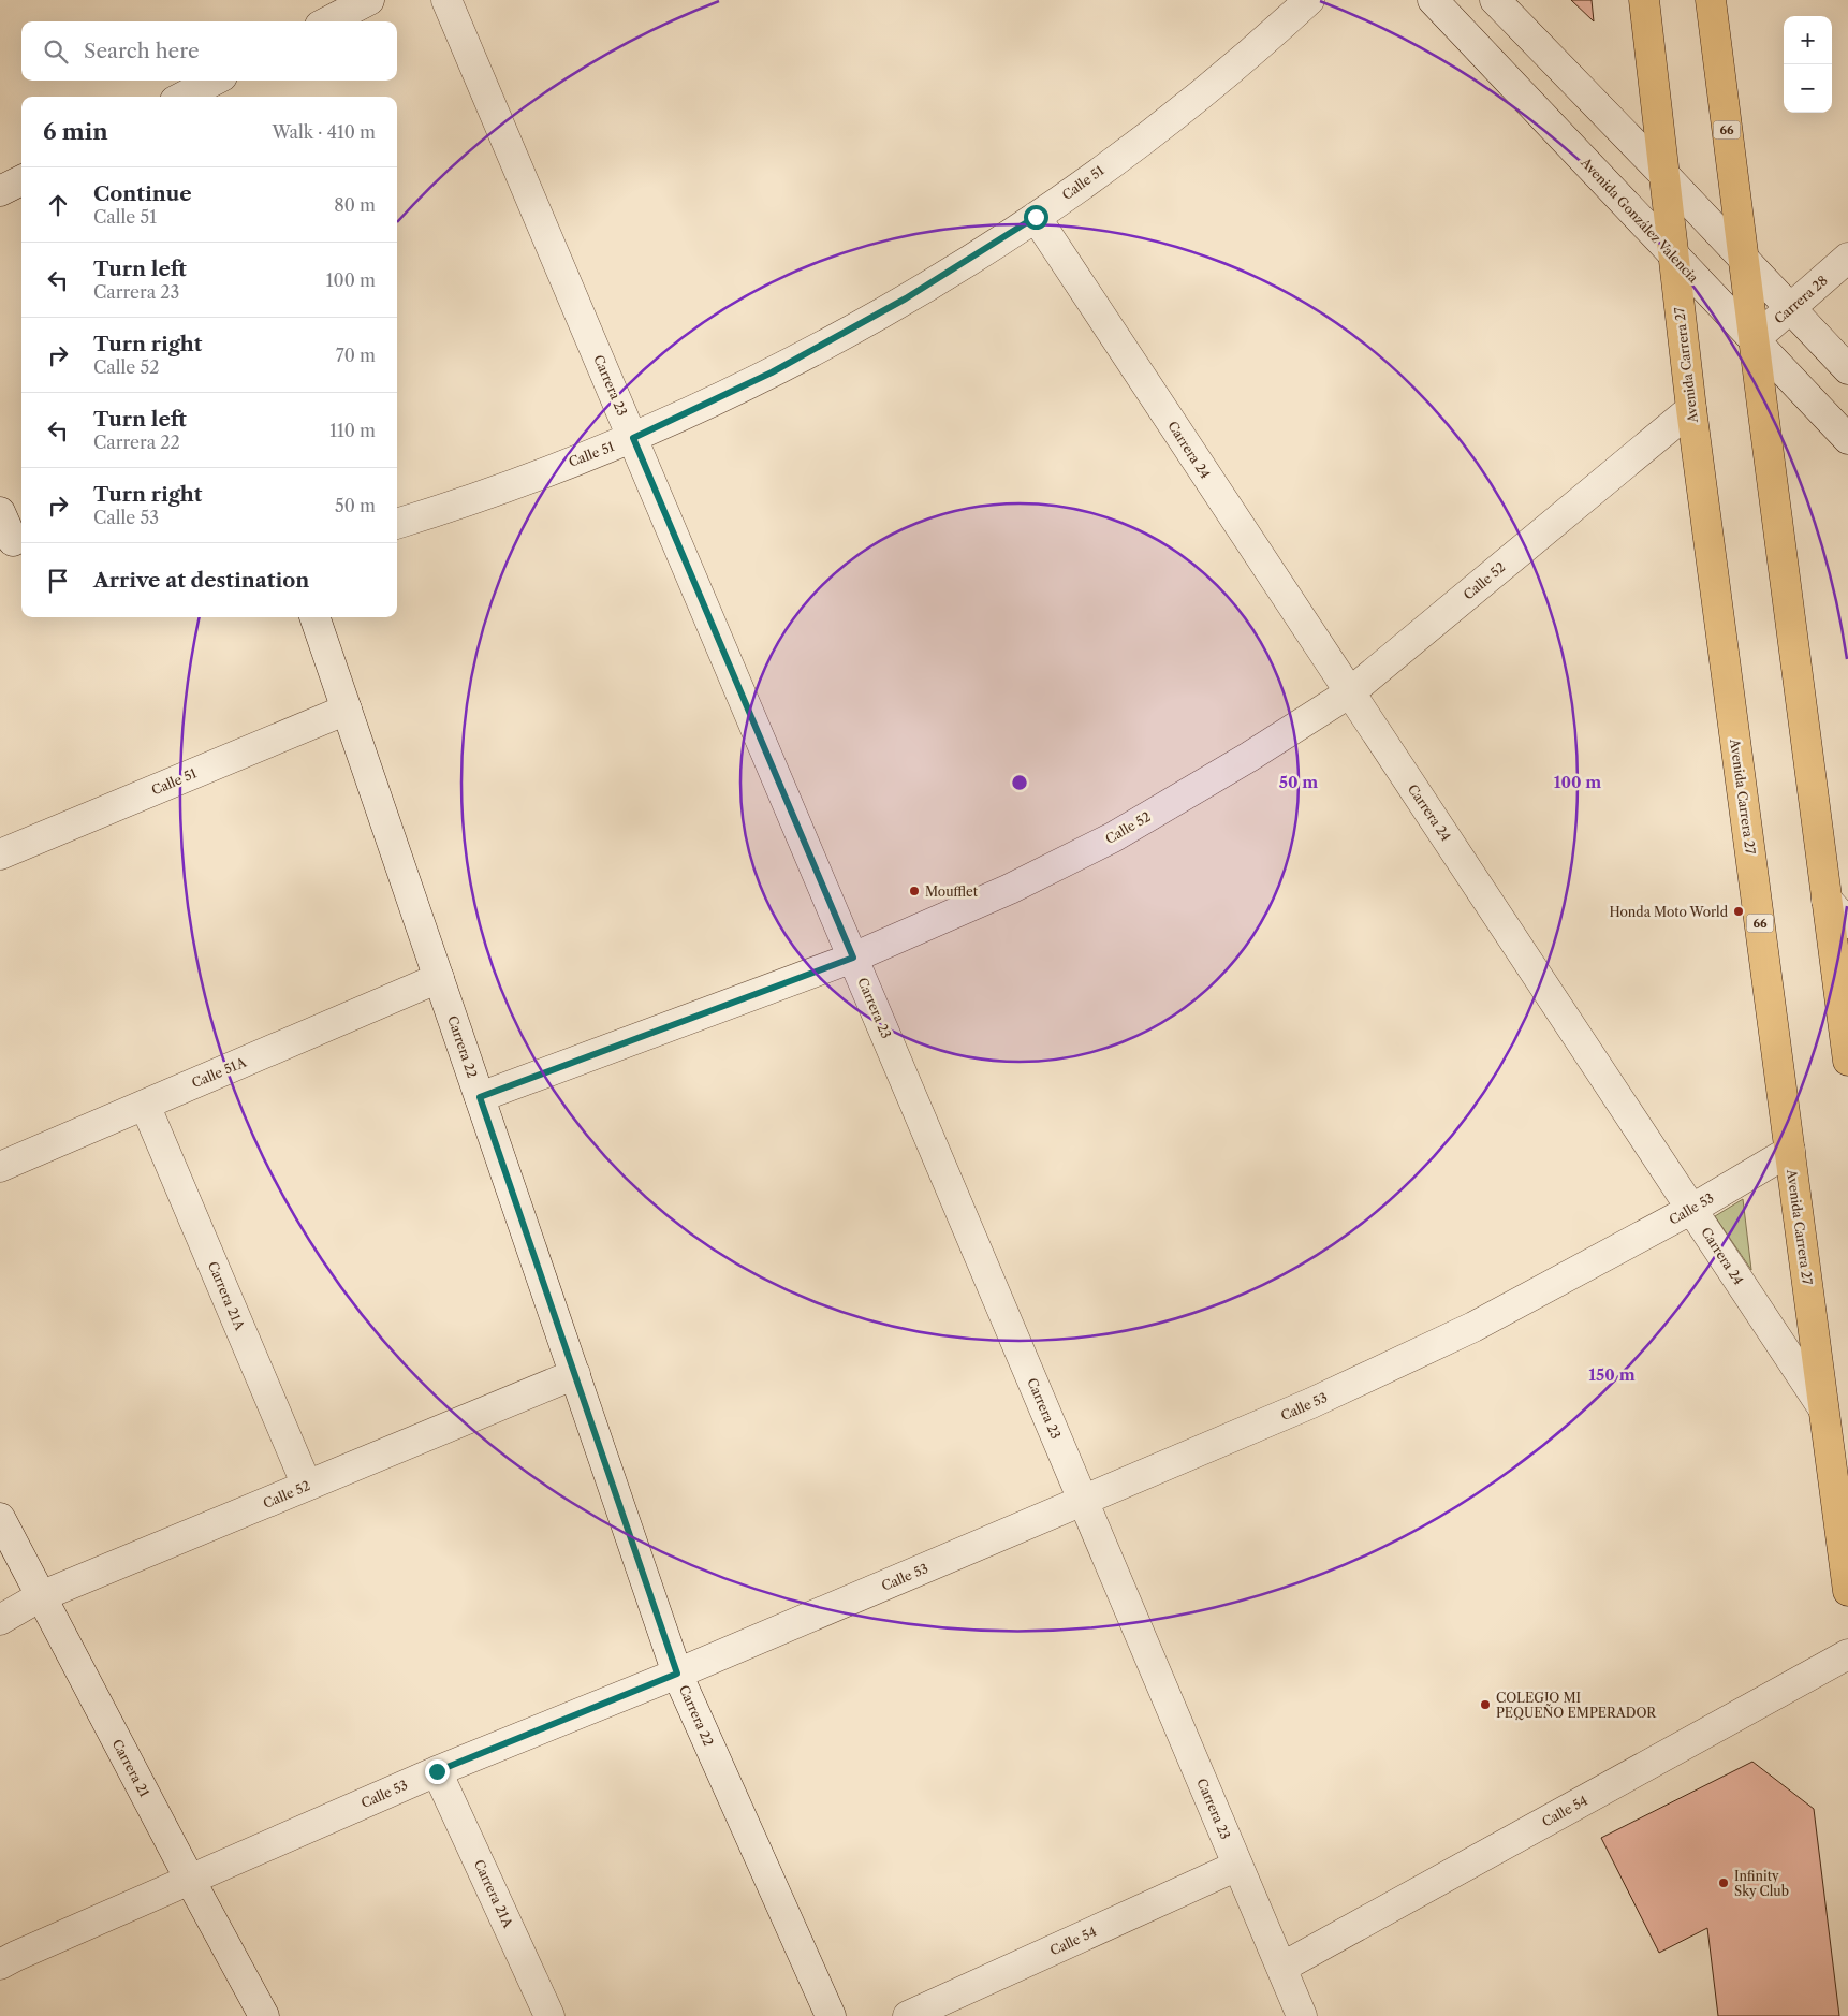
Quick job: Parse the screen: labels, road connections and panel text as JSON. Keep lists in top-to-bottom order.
{
  "streets": {
    "highway": ["66", "Avenida Carrera 27"],
    "street": [
      "Calle 51",
      "Avenida González Valencia",
      "Carrera 28",
      "Carrera 23",
      "Carrera 24",
      "Calle 52",
      "Carrera 22",
      "Calle 51A",
      "Calle 53",
      "Carrera 21A",
      "Carrera 21",
      "Calle 54"
    ]
  },
  "crossings": [
    ["66", "Avenida González Valencia"],
    ["66", "Carrera 28"],
    ["Calle 51", "Carrera 23"],
    ["Calle 51", "Carrera 24"],
    ["Calle 51", "Carrera 22"],
    ["Avenida González Valencia", "Carrera 28"],
    ["Avenida González Valencia", "Avenida Carrera 27"],
    ["Avenida Carrera 27", "Carrera 24"],
    ["Avenida Carrera 27", "Calle 52"],
    ["Avenida Carrera 27", "Calle 53"],
    ["Carrera 23", "Calle 52"],
    ["Carrera 23", "Calle 53"],
    ["Carrera 23", "Calle 54"],
    ["Carrera 24", "Calle 52"],
    ["Carrera 24", "Calle 53"],
    ["Calle 52", "Carrera 22"],
    ["Calle 52", "Carrera 21A"],
    ["Calle 52", "Carrera 21"],
    ["Carrera 22", "Calle 51A"],
    ["Carrera 22", "Calle 53"],
    ["Calle 51A", "Carrera 21A"],
    ["Calle 53", "Carrera 21A"],
    ["Calle 53", "Carrera 21"]
  ],
  "places": [
    "Moufflet",
    "Honda Moto World",
    "COLEGIO MI PEQUEÑO EMPERADOR",
    "Infinity Sky Club"
  ],
  "page": {
    "map_buttons": ["+", "−"],
    "search": "Search here",
    "heading": ["6 min", "Walk · 410 m"],
    "list": [
      ["Continue", "Calle 51", "80 m"],
      ["Turn left", "Carrera 23", "100 m"],
      ["Turn right", "Calle 52", "70 m"],
      ["Turn left", "Carrera 22", "110 m"],
      ["Turn right", "Calle 53", "50 m"],
      "Arrive at destination"
    ]
  },
  "rings": ["50 m", "100 m", "150 m"]
}
